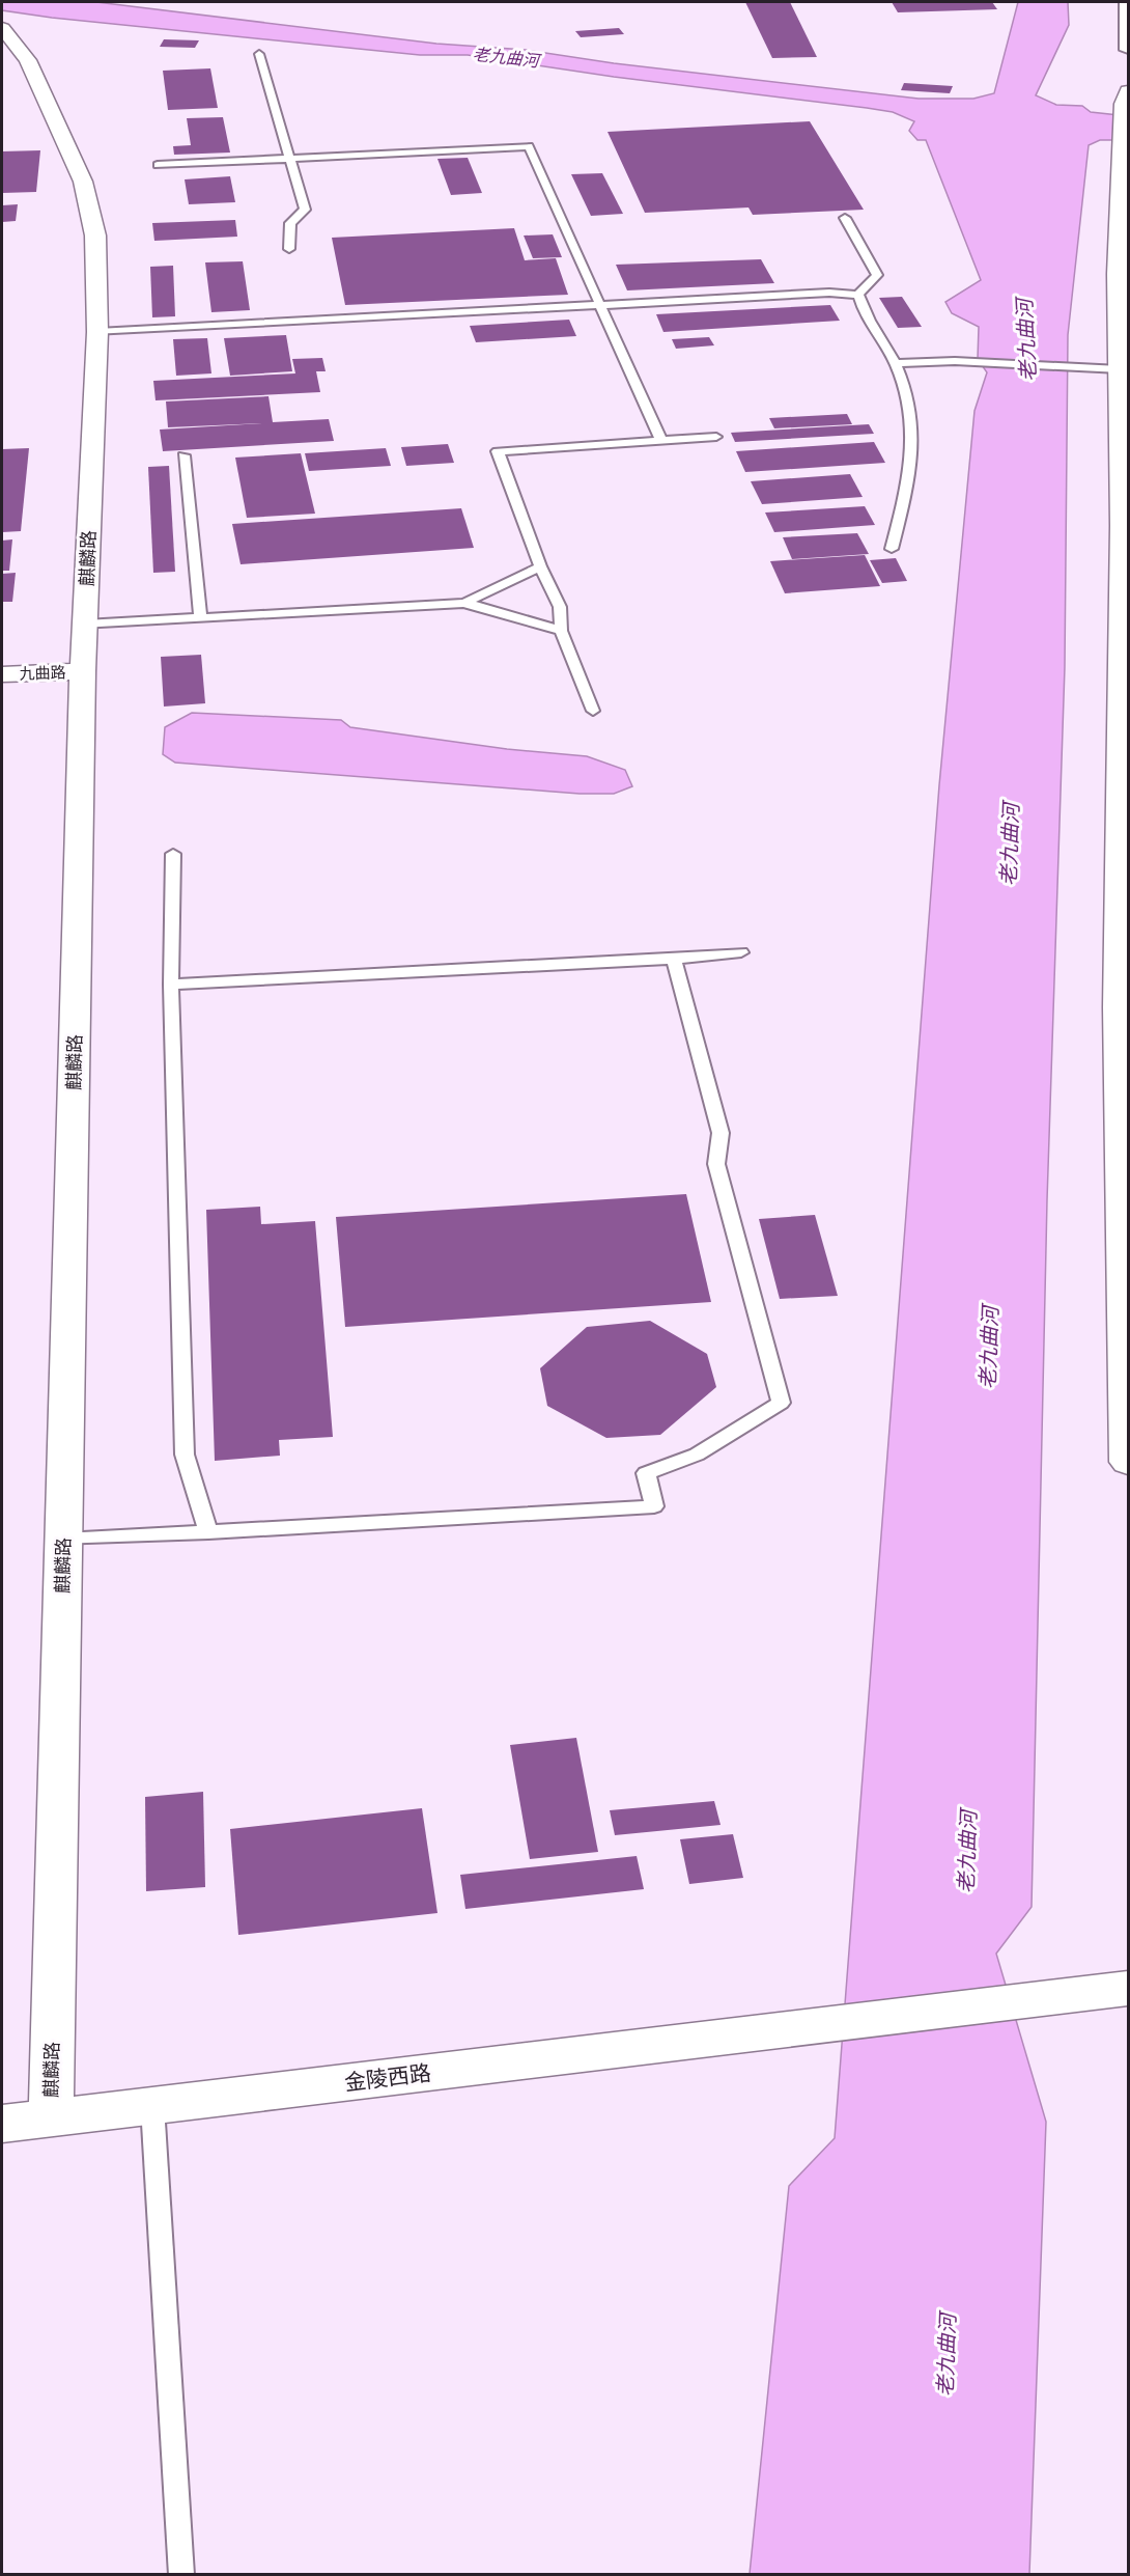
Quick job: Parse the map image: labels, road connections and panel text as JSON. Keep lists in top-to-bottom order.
{
  "streets": {
    "street": ["麒麟路", "九曲路", "金陵西路"]
  },
  "crossings": [
    ["麒麟路", "九曲路"],
    ["麒麟路", "金陵西路"]
  ],
  "water": ["老九曲河"]
}
